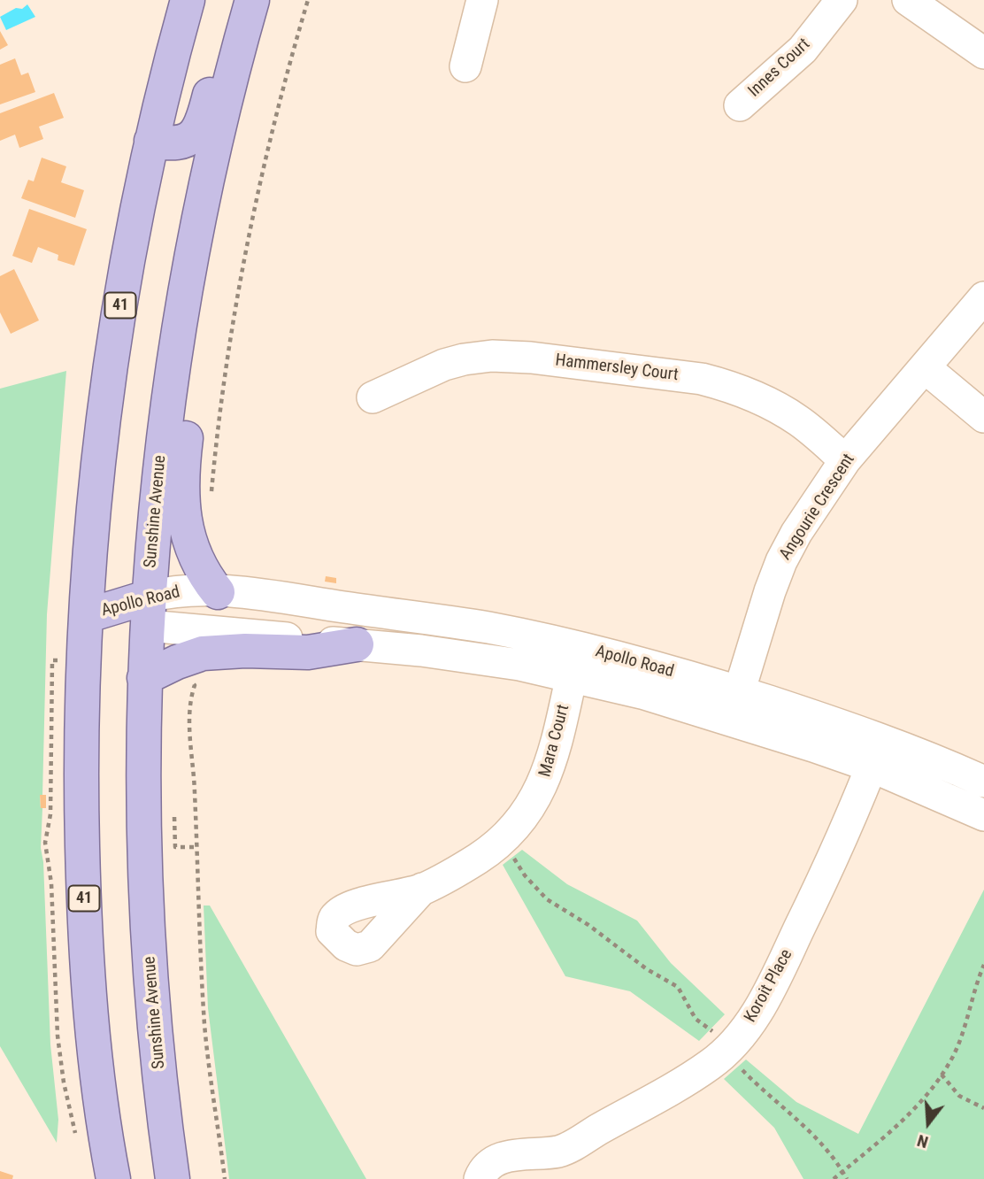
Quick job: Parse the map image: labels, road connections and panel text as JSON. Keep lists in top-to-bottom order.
{
  "streets": {
    "main road": ["41", "Sunshine Avenue", "Apollo Road"],
    "street": [
      "Innes Court",
      "Hammersley Court",
      "Angourie Crescent",
      "Mara Court",
      "Koroit Place"
    ]
  },
  "crossings": [
    ["41", "Apollo Road"],
    ["Hammersley Court", "Angourie Crescent"],
    ["Angourie Crescent", "Apollo Road"],
    ["Sunshine Avenue", "Apollo Road"],
    ["Apollo Road", "Mara Court"],
    ["Apollo Road", "Koroit Place"]
  ],
  "north": "bottom"
}
